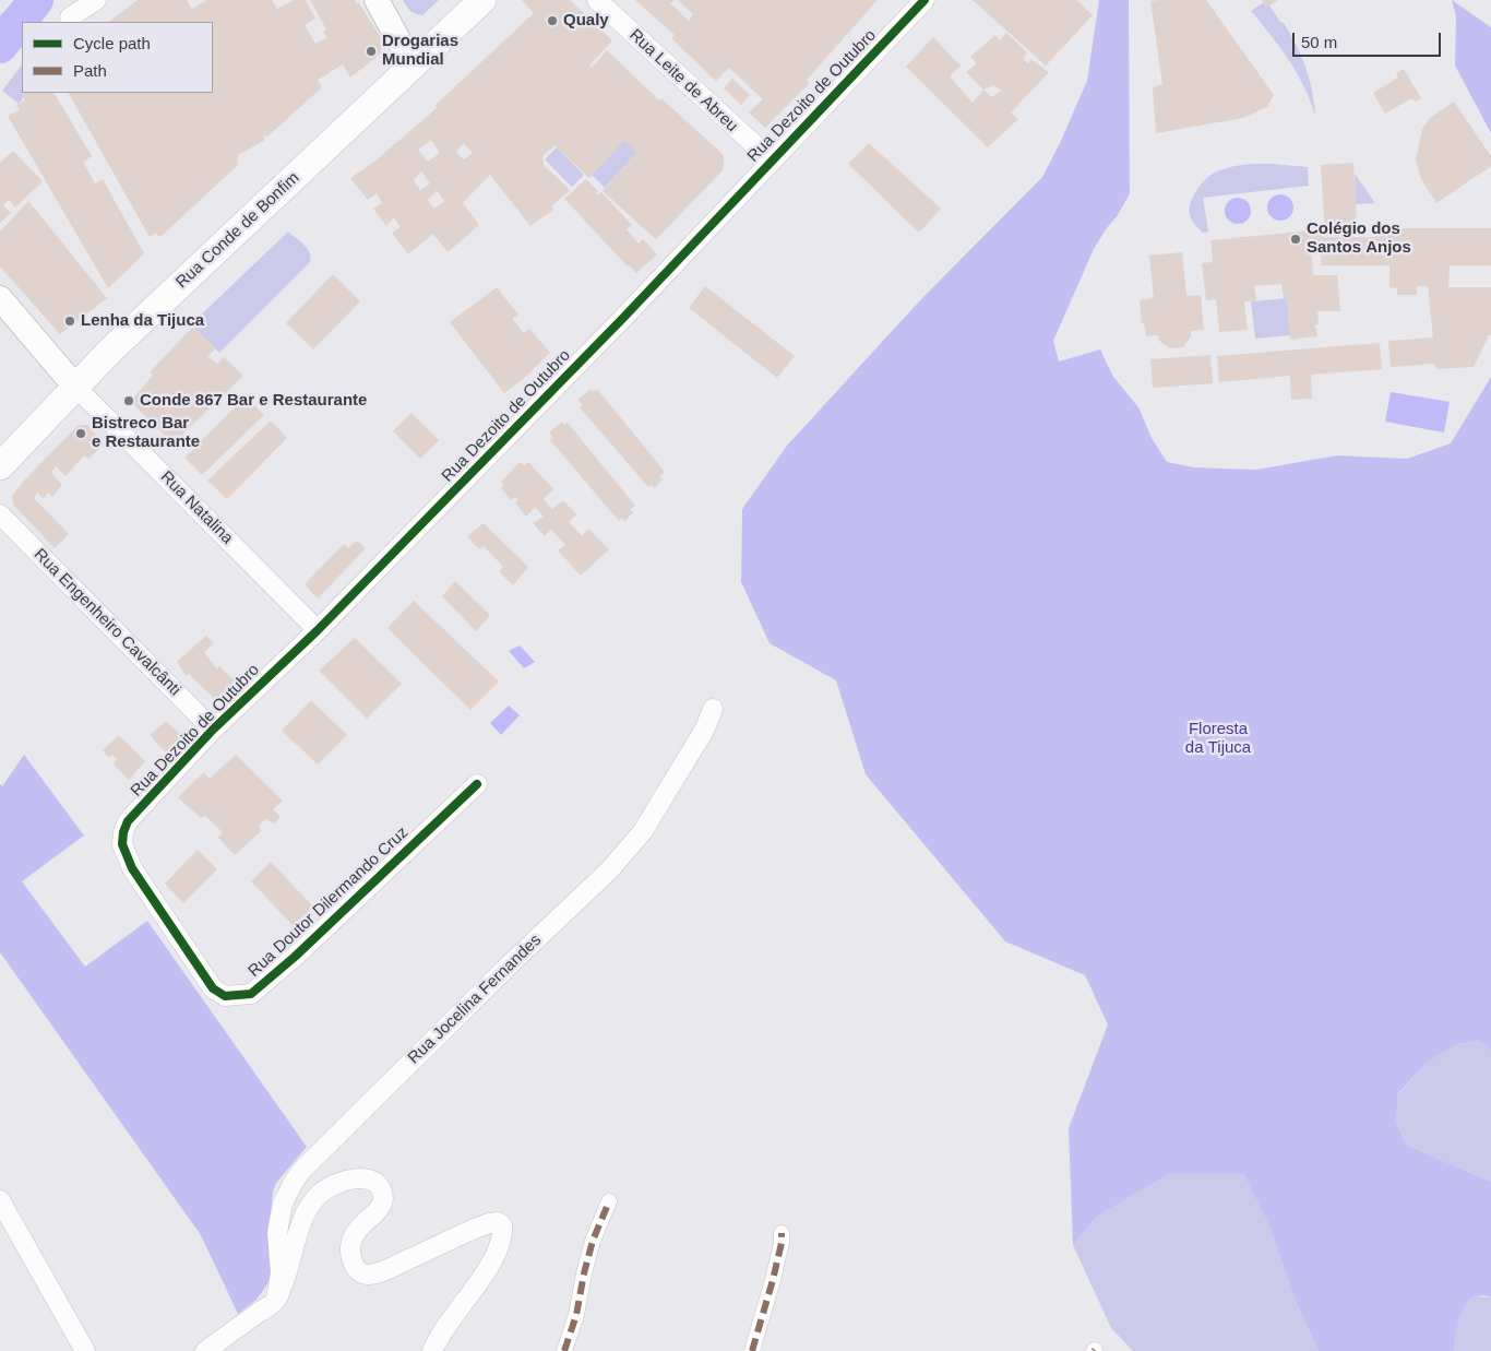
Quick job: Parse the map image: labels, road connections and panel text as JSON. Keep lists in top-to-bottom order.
{
  "streets": {
    "main road": ["Rua Conde de Bonfim"],
    "street": [
      "Rua Leite de Abreu",
      "Rua Dezoito de Outubro",
      "Rua Natalina",
      "Rua Engenheiro Cavalcânti",
      "Rua Doutor Dilermando Cruz",
      "Rua Jocelina Fernandes"
    ]
  },
  "crossings": [
    ["Rua Leite de Abreu", "Rua Dezoito de Outubro"],
    ["Rua Dezoito de Outubro", "Rua Natalina"],
    ["Rua Dezoito de Outubro", "Rua Engenheiro Cavalcânti"],
    ["Rua Dezoito de Outubro", "Rua Doutor Dilermando Cruz"],
    ["Rua Conde de Bonfim", "Rua Natalina"]
  ],
  "parks": ["Floresta da Tijuca"],
  "places": [
    "Qualy",
    "Drogarias Mundial",
    "Colégio dos Santos Anjos",
    "Lenha da Tijuca",
    "Conde 867 Bar e Restaurante",
    "Bistreco Bar e Restaurante"
  ],
  "legend": ["Cycle path", "Path"],
  "scale_bar": "50 m"
}
